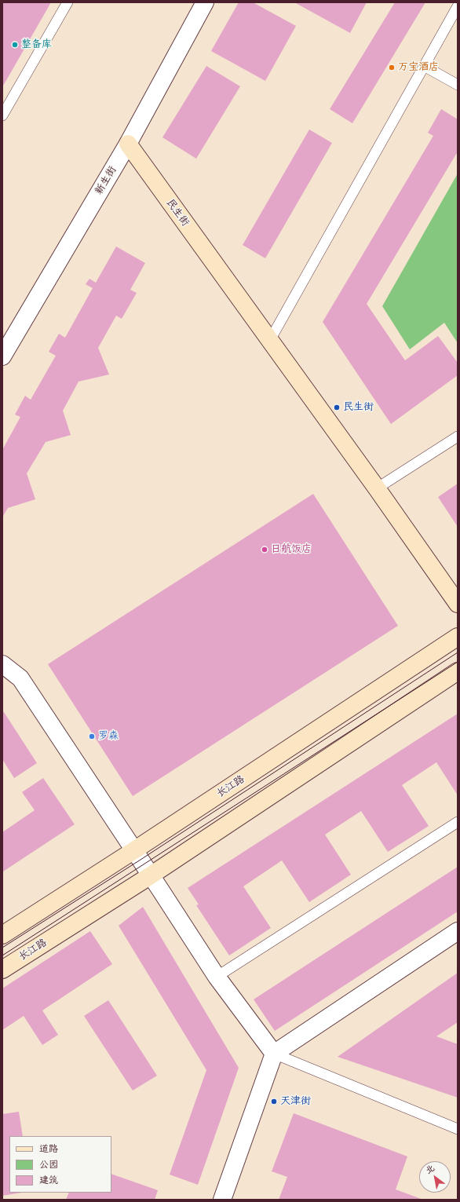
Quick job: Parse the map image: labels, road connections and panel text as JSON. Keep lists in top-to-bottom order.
{
  "streets": {
    "main road": ["民生街", "长江路"],
    "street": ["新生街"]
  },
  "crossings": [
    ["新生街", "民生街"]
  ],
  "places": [
    "整备库",
    "万宝酒店",
    "民生街",
    "日航饭店",
    "罗森",
    "天津街"
  ],
  "legend": ["道路", "公园", "建筑"],
  "north": "top left"
}
